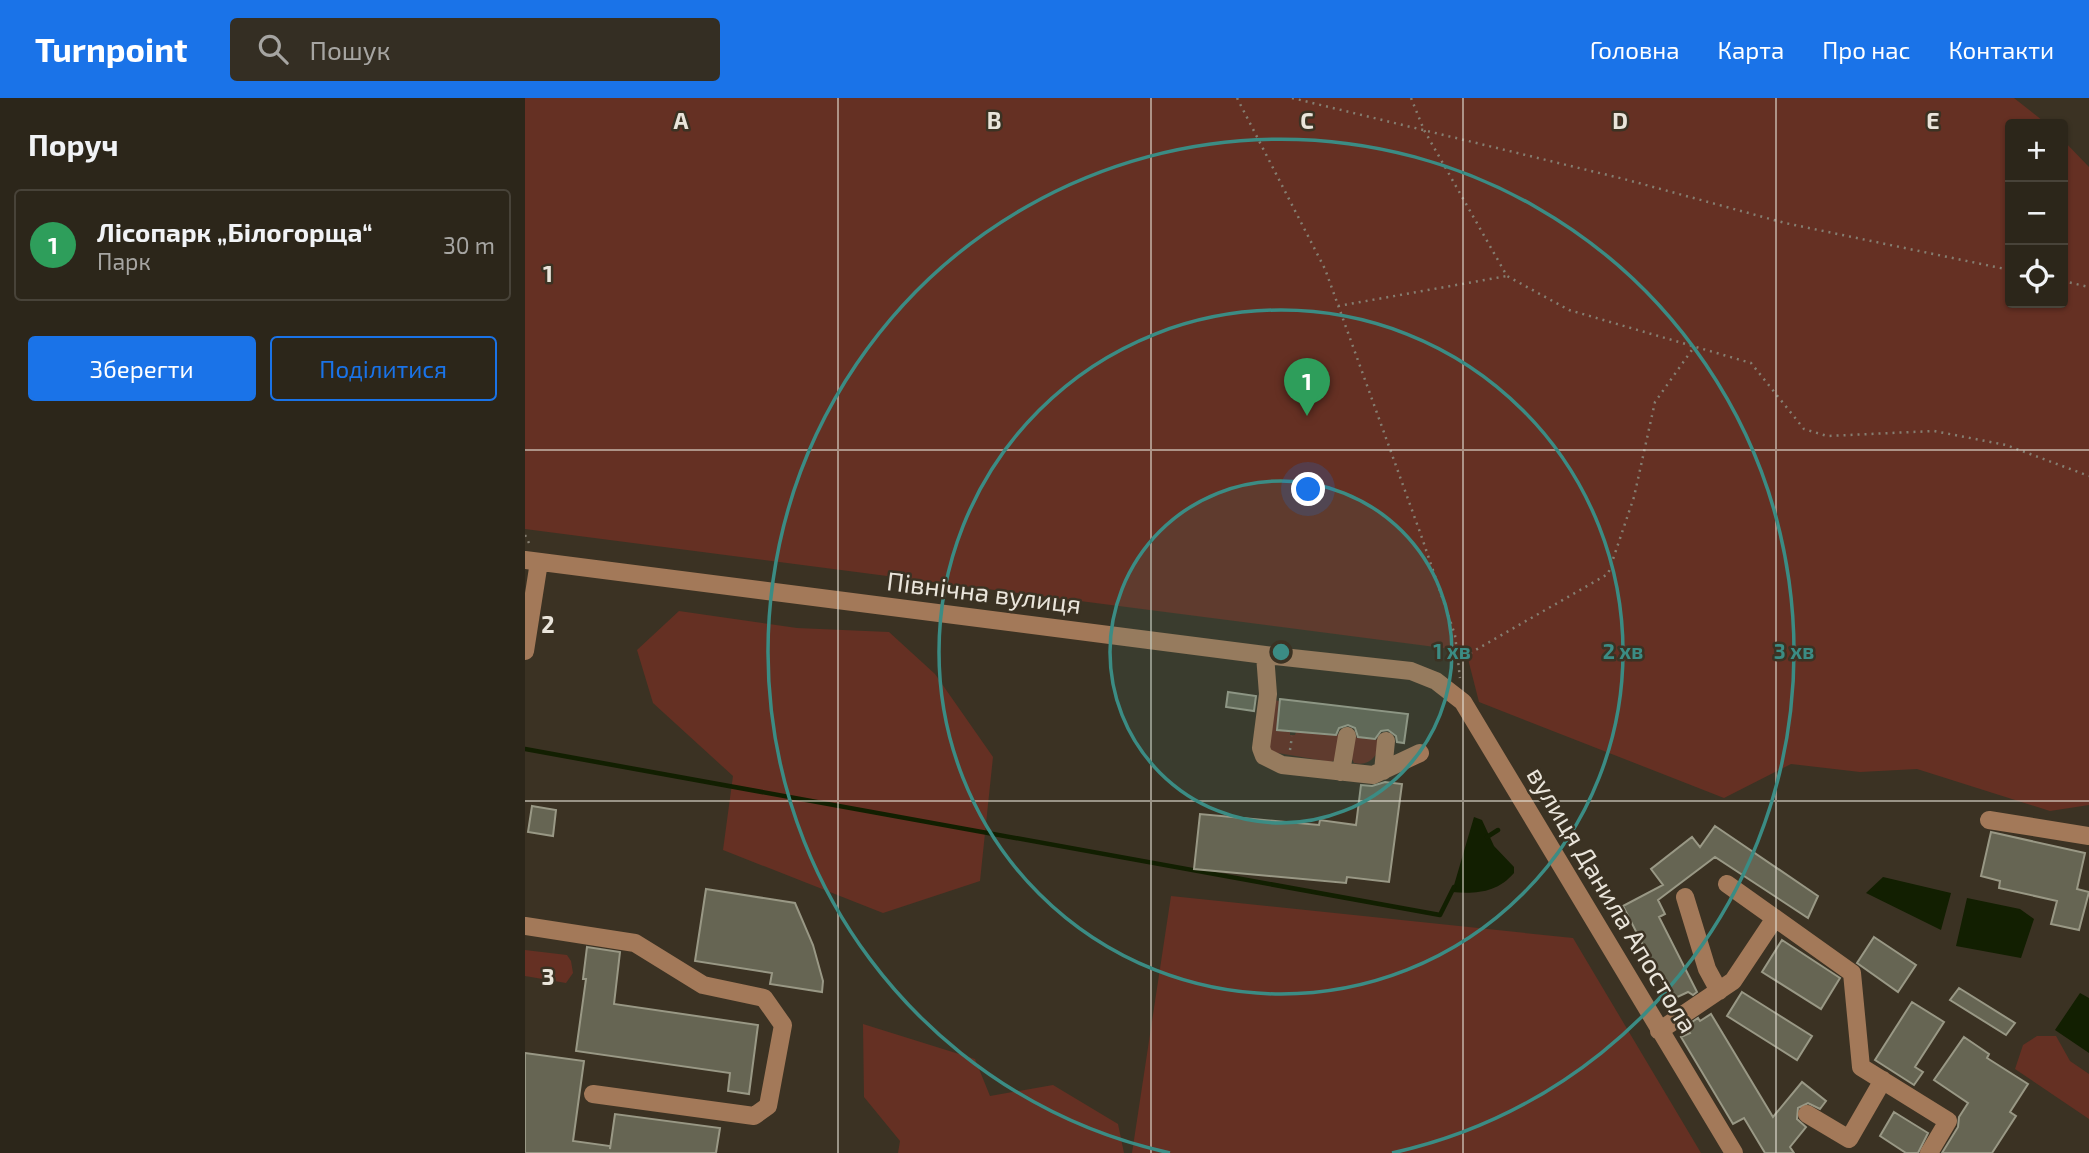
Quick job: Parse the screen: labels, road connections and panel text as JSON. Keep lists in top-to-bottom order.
{
  "streets": {
    "street": ["Північна вулиця", "вулиця Данила Апостола"]
  },
  "crossings": [
    ["Північна вулиця", "вулиця Данила Апостола"]
  ],
  "page": {
    "header": "Turnpoint",
    "search": "Пошук",
    "nav": [
      "Головна",
      "Карта",
      "Про нас",
      "Контакти"
    ],
    "heading": "Поруч",
    "map_buttons": ["+", "−"],
    "list": [
      {
        "mark": "1",
        "name": "Лісопарк „Білогорща“",
        "note": "Парк",
        "value": "30 m"
      }
    ],
    "buttons": ["Зберегти", "Поділитися"],
    "pins": "1"
  },
  "grid": {
    "columns": [
      "A",
      "B",
      "C",
      "D",
      "E"
    ],
    "rows": ["1", "2", "3"]
  },
  "rings": ["1 хв", "2 хв", "3 хв"]
}
